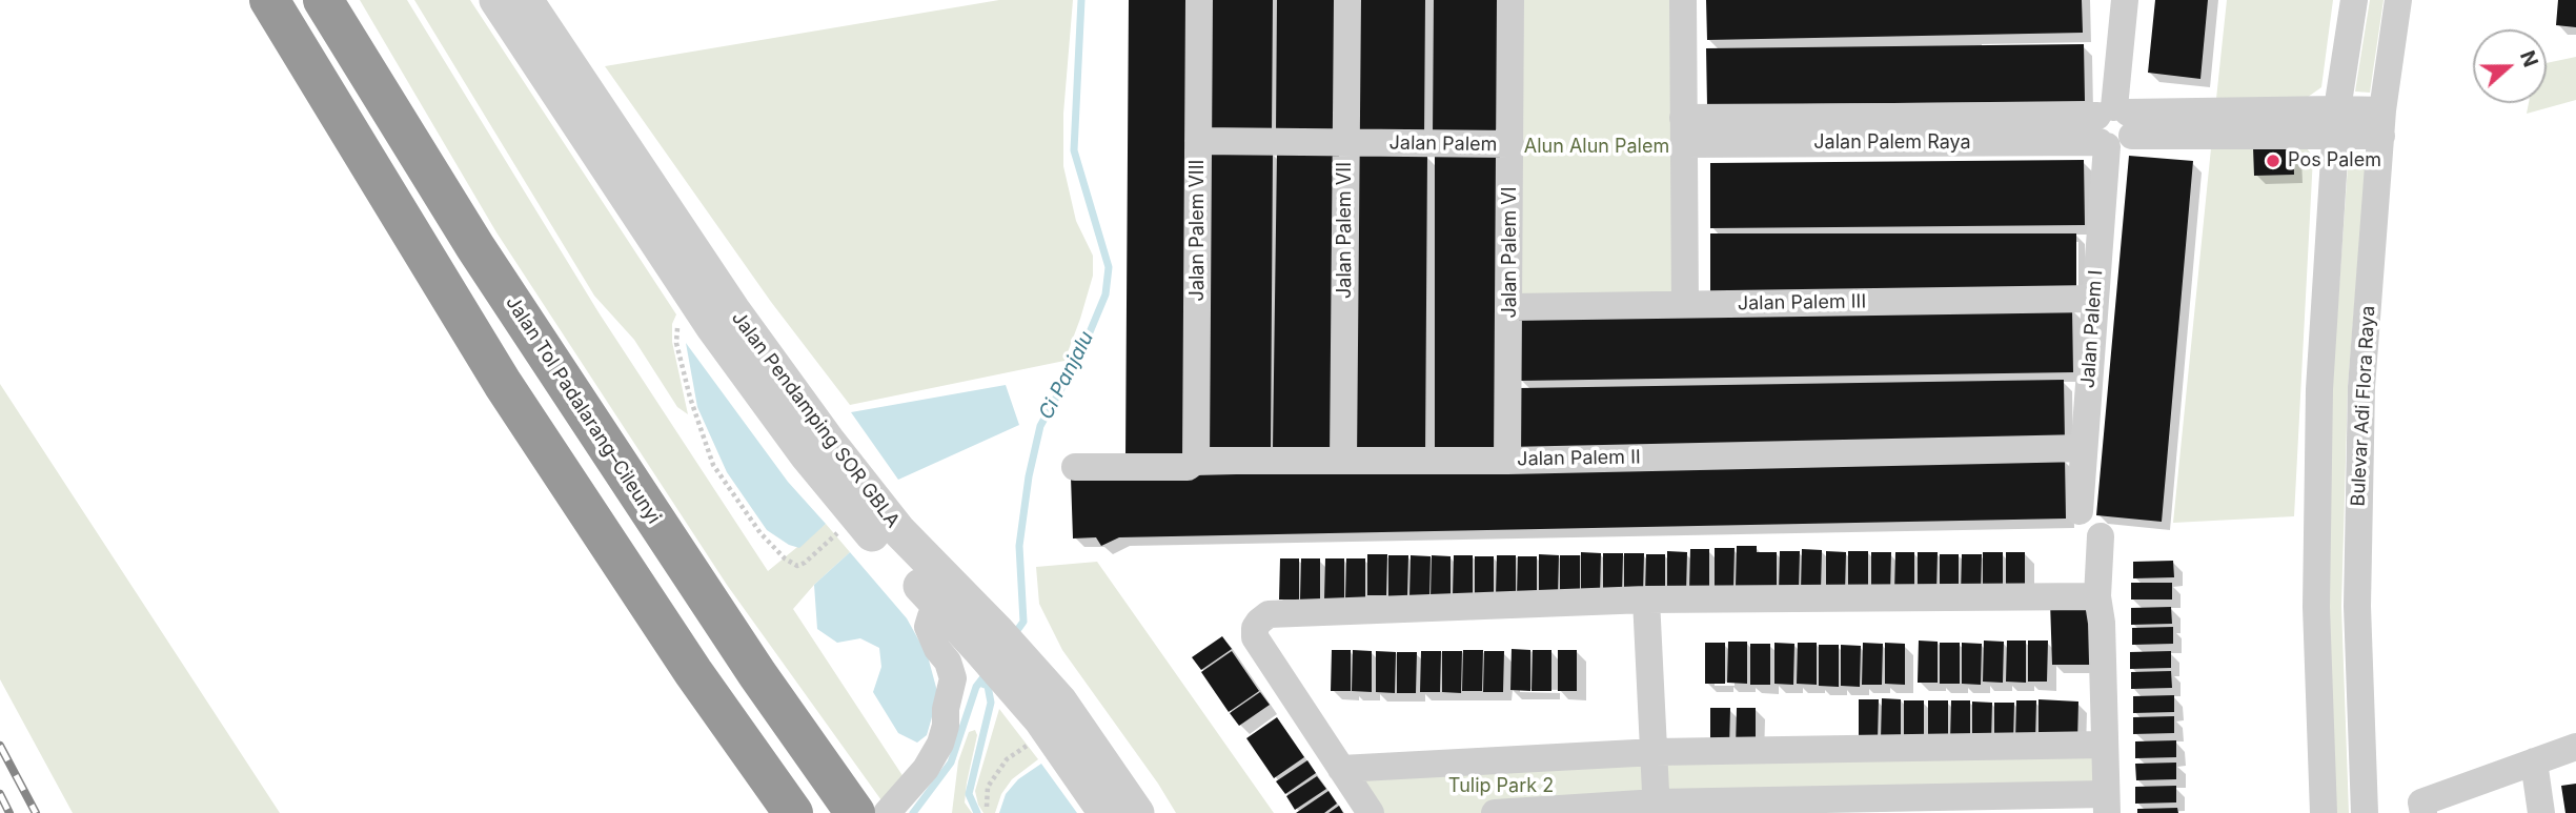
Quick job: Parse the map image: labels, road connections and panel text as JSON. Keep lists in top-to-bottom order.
{
  "streets": {
    "highway": ["Jalan Tol Padalarang–Cileunyi"],
    "street": [
      "Jalan Palem Raya",
      "Jalan Palem",
      "Jalan Palem VIII",
      "Jalan Palem VII",
      "Jalan Palem VI",
      "Jalan Palem III",
      "Jalan Palem I",
      "Bulevar Adi Flora Raya",
      "Jalan Pendamping SOR GBLA",
      "Jalan Palem II"
    ]
  },
  "crossings": [
    ["Jalan Palem Raya", "Jalan Palem I"],
    ["Jalan Palem Raya", "Bulevar Adi Flora Raya"],
    ["Jalan Palem", "Jalan Palem VIII"],
    ["Jalan Palem", "Jalan Palem VII"],
    ["Jalan Palem", "Jalan Palem VI"],
    ["Jalan Palem VIII", "Jalan Palem II"],
    ["Jalan Palem VII", "Jalan Palem II"],
    ["Jalan Palem VI", "Jalan Palem III"],
    ["Jalan Palem VI", "Jalan Palem II"],
    ["Jalan Palem III", "Jalan Palem I"],
    ["Jalan Palem I", "Jalan Palem II"]
  ],
  "water": ["Ci Panjalu"],
  "parks": ["Alun Alun Palem", "Tulip Park 2"],
  "places": ["Pos Palem"],
  "north": "right"
}
